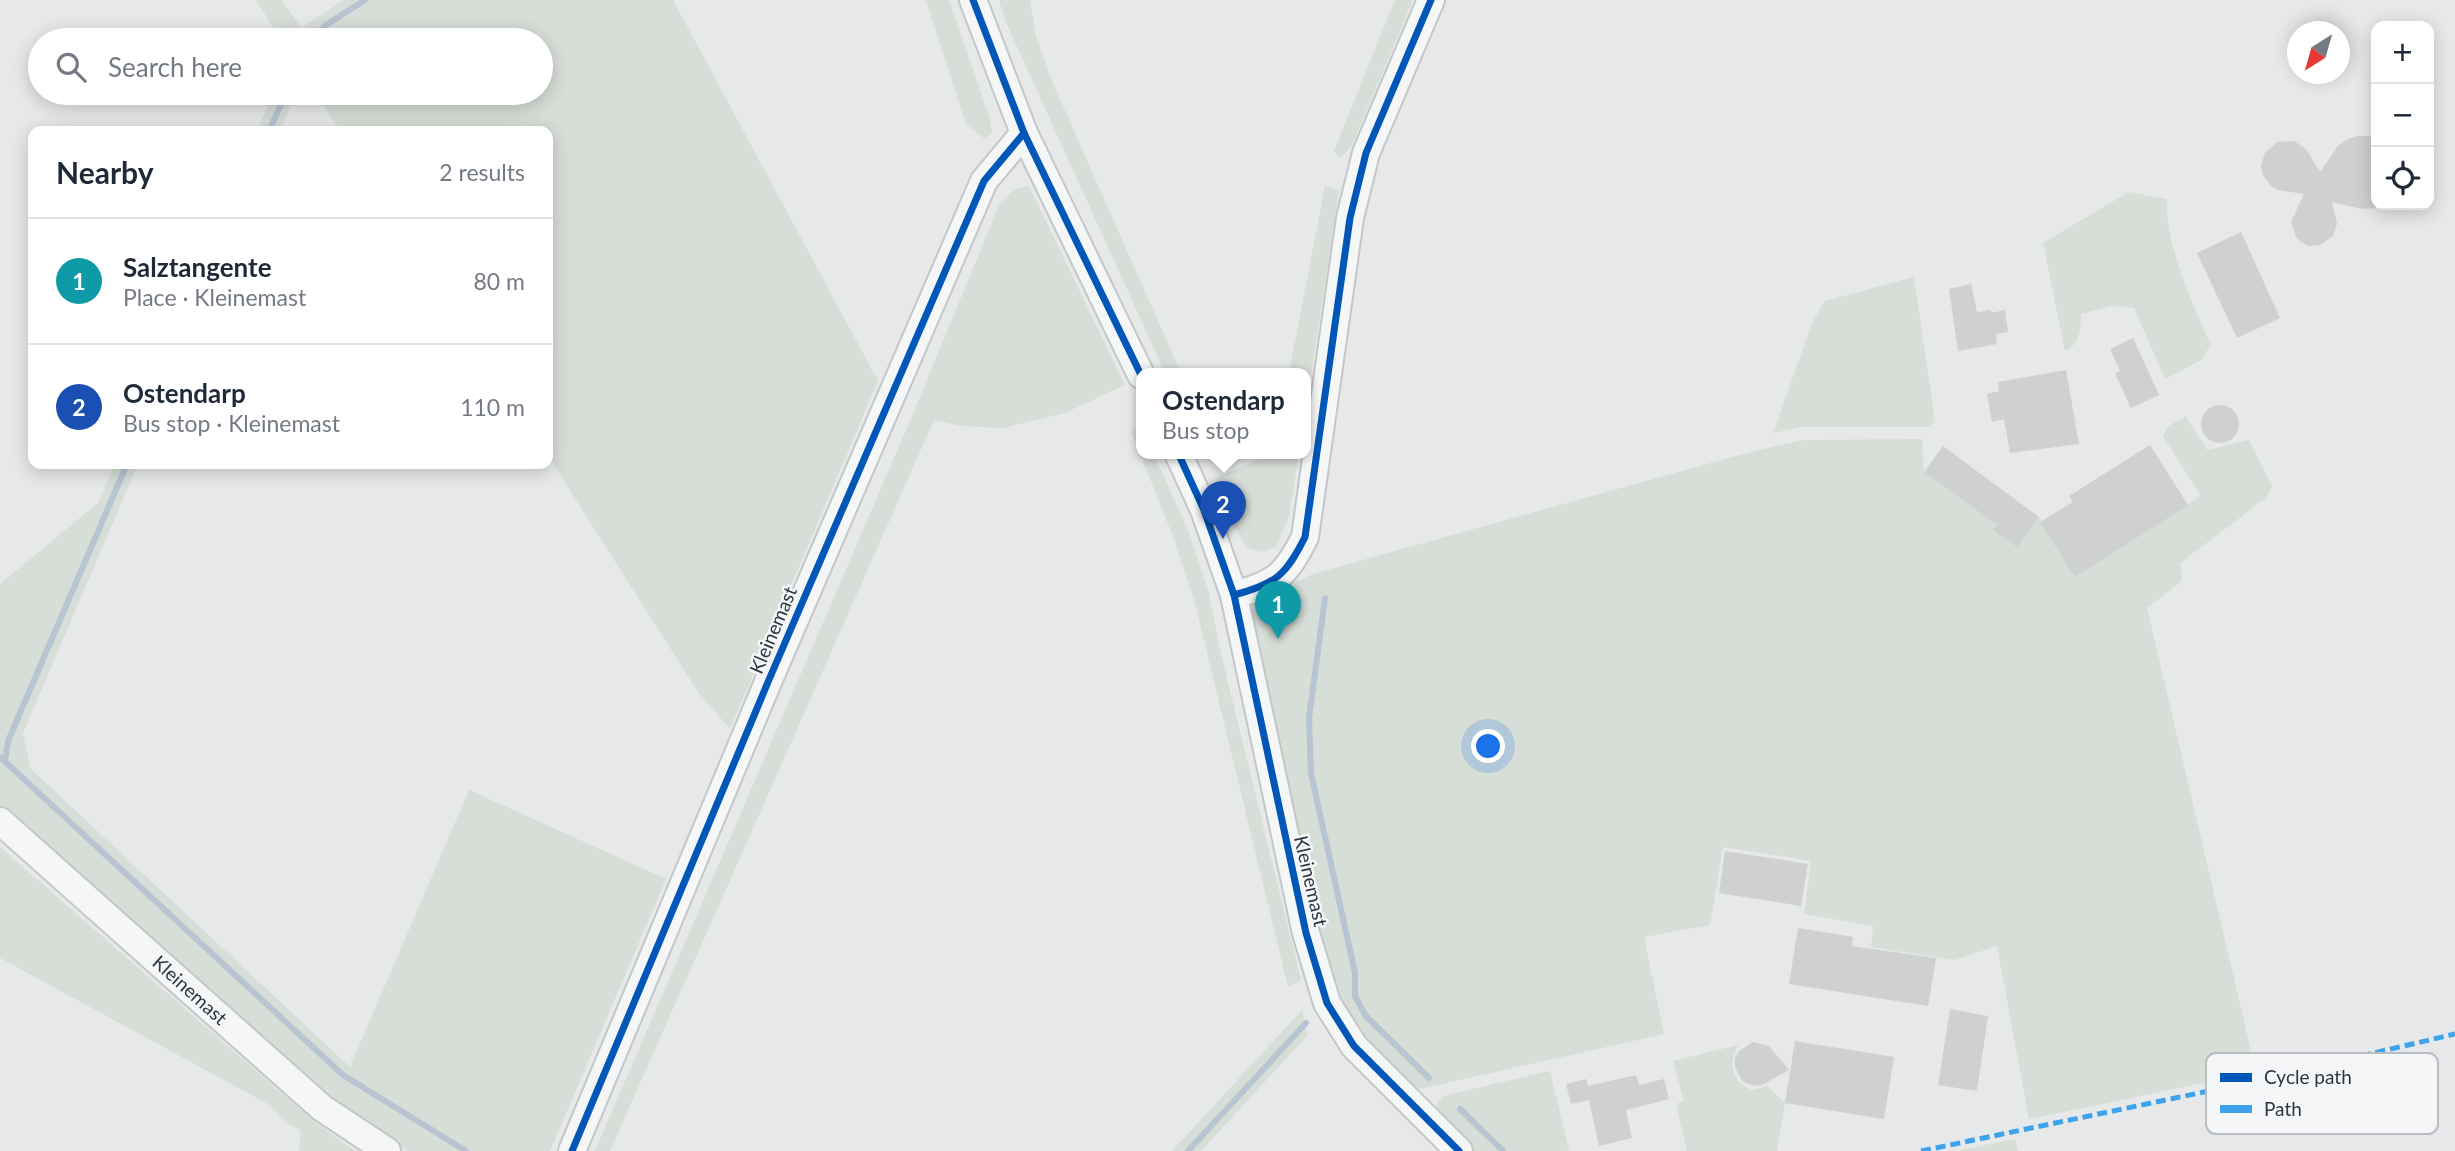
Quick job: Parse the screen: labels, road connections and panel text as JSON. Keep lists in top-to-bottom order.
{
  "streets": {
    "street": ["Kleinemast"]
  },
  "legend": ["Cycle path", "Path"],
  "north": "bottom left",
  "page": {
    "map_buttons": ["+", "−"],
    "search": "Search here",
    "heading": ["Nearby", "2 results"],
    "list": [
      {
        "mark": "1",
        "name": "Salztangente",
        "note": "Place · Kleinemast",
        "value": "80 m"
      },
      {
        "mark": "2",
        "name": "Ostendarp",
        "note": "Bus stop · Kleinemast",
        "value": "110 m"
      }
    ],
    "popup": ["Ostendarp", "Bus stop"],
    "pins": ["2", "1"]
  }
}
